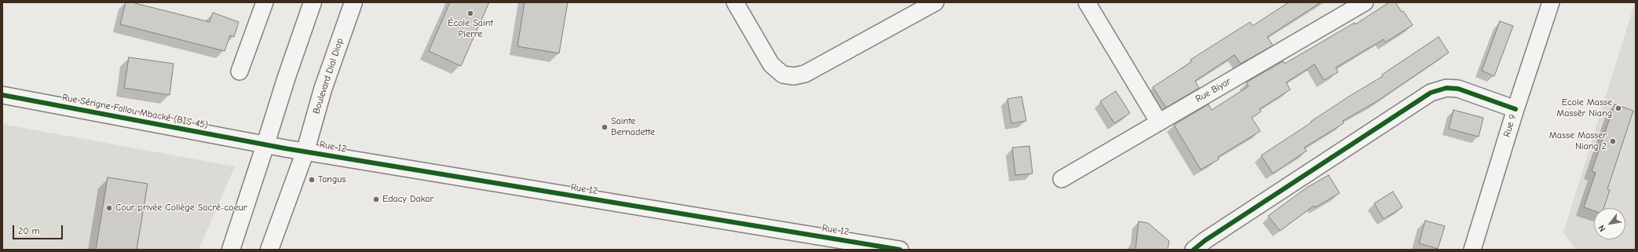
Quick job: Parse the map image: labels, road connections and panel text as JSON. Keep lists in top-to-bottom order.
{
  "streets": {
    "street": [
      "Boulevard Dial Diop",
      "Rue Biyar",
      "Rue Sérigne Fallou Mbacké (BIS-45)",
      "Rue 9",
      "Rue 12"
    ]
  },
  "crossings": [
    ["Boulevard Dial Diop", "Rue 12"],
    ["Rue Sérigne Fallou Mbacké (BIS-45)", "Rue 12"]
  ],
  "places": [
    "École Saint Pierre",
    "Ecole Masse Massër Niang",
    "Sainte Bernadette",
    "Masse Masser Niang 2",
    "Tangus",
    "Edacy Dakar",
    "Cour privée Collège Sacré-coeur"
  ],
  "scale_bar": "20 m",
  "north": "bottom left"
}
